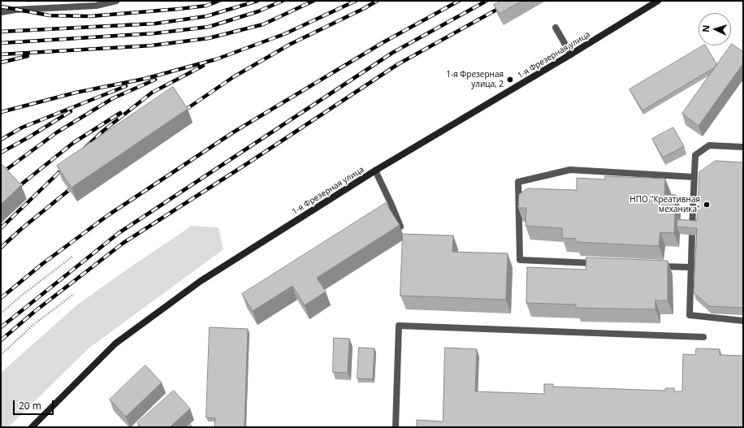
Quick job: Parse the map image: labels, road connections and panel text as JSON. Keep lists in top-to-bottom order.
{
  "streets": {
    "street": ["1-я Фрезерная улица"]
  },
  "places": ["1-я Фрезерная улица, 2", "НПО \"Креативная механика\""],
  "scale_bar": "20 m",
  "north": "left"
}
